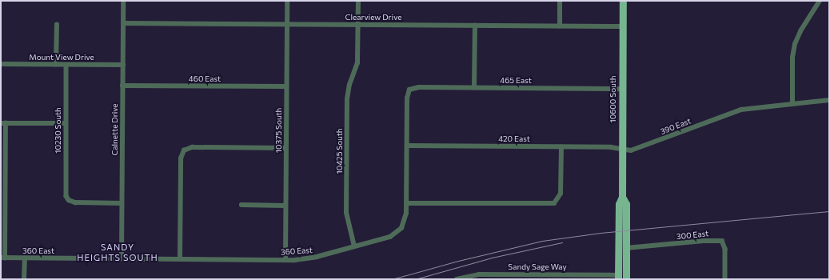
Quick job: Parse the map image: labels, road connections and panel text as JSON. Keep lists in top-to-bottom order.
{
  "streets": {
    "main road": ["10600 South"],
    "street": [
      "Clearview Drive",
      "Mount View Drive",
      "460 East",
      "465 East",
      "390 East",
      "Calnette Drive",
      "10230 South",
      "10375 South",
      "420 East",
      "10425 South",
      "300 East",
      "360 East",
      "Sandy Sage Way"
    ]
  },
  "crossings": [
    ["Clearview Drive", "10600 South"],
    ["Clearview Drive", "Calnette Drive"],
    ["Clearview Drive", "10375 South"],
    ["Clearview Drive", "10425 South"],
    ["Mount View Drive", "Calnette Drive"],
    ["Mount View Drive", "10230 South"],
    ["460 East", "Calnette Drive"],
    ["460 East", "10375 South"],
    ["465 East", "10600 South"],
    ["465 East", "360 East"],
    ["10600 South", "390 East"],
    ["10600 South", "420 East"],
    ["10600 South", "300 East"],
    ["10600 South", "Sandy Sage Way"],
    ["390 East", "420 East"],
    ["Calnette Drive", "10230 South"],
    ["Calnette Drive", "360 East"],
    ["10375 South", "360 East"],
    ["420 East", "360 East"],
    ["10425 South", "360 East"]
  ],
  "districts": ["SANDY HEIGHTS SOUTH"]
}
